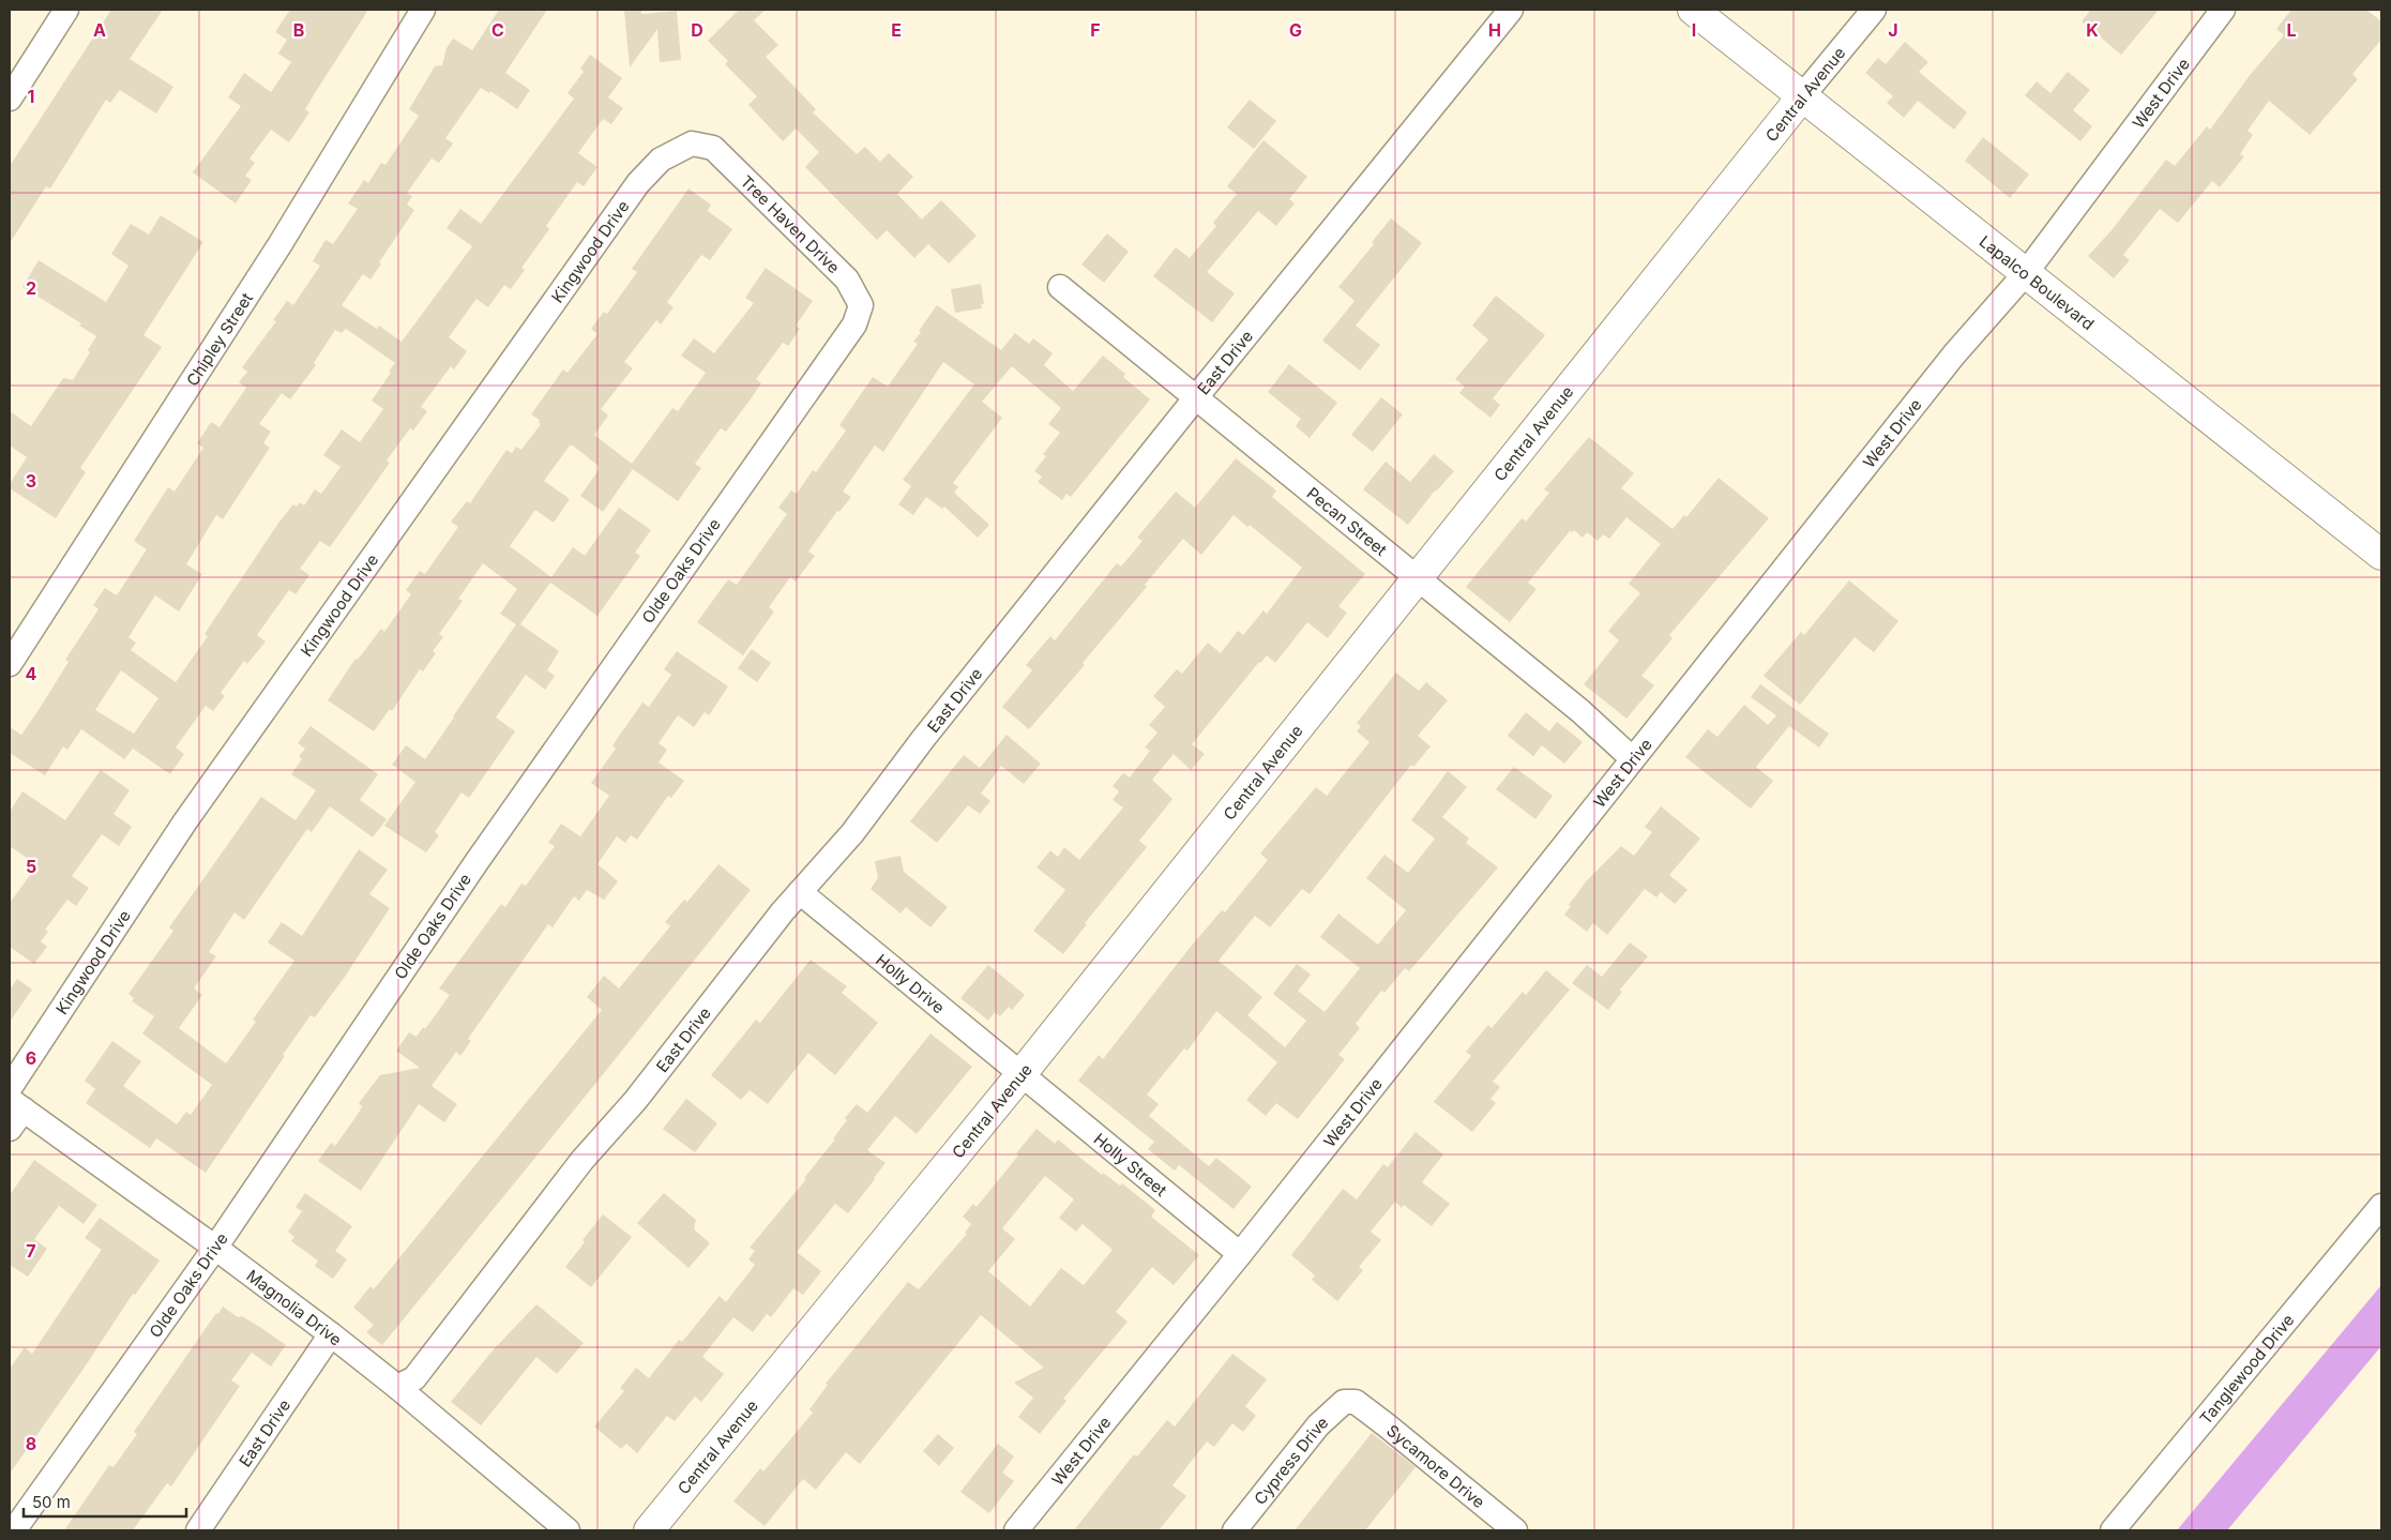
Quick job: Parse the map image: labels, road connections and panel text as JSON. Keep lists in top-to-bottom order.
{
  "streets": {
    "street": [
      "West Drive",
      "Central Avenue",
      "Tree Haven Drive",
      "Kingwood Drive",
      "Lapalco Boulevard",
      "Chipley Street",
      "East Drive",
      "Pecan Street",
      "Olde Oaks Drive",
      "Holly Drive",
      "Holly Street",
      "Magnolia Drive",
      "Tanglewood Drive",
      "Cypress Drive",
      "Sycamore Drive"
    ]
  },
  "crossings": [
    ["West Drive", "Lapalco Boulevard"],
    ["West Drive", "Pecan Street"],
    ["West Drive", "Holly Street"],
    ["Central Avenue", "Lapalco Boulevard"],
    ["Central Avenue", "Pecan Street"],
    ["Central Avenue", "Holly Drive"],
    ["Central Avenue", "Holly Street"],
    ["Tree Haven Drive", "Kingwood Drive"],
    ["Tree Haven Drive", "Olde Oaks Drive"],
    ["East Drive", "Pecan Street"],
    ["East Drive", "Holly Drive"],
    ["East Drive", "Magnolia Drive"],
    ["Olde Oaks Drive", "Magnolia Drive"],
    ["Holly Drive", "Holly Street"],
    ["Cypress Drive", "Sycamore Drive"]
  ],
  "scale_bar": "50 m",
  "grid": {
    "columns": [
      "A",
      "B",
      "C",
      "D",
      "E",
      "F",
      "G",
      "H",
      "I",
      "J",
      "K",
      "L"
    ],
    "rows": [
      "1",
      "2",
      "3",
      "4",
      "5",
      "6",
      "7",
      "8"
    ]
  }
}
